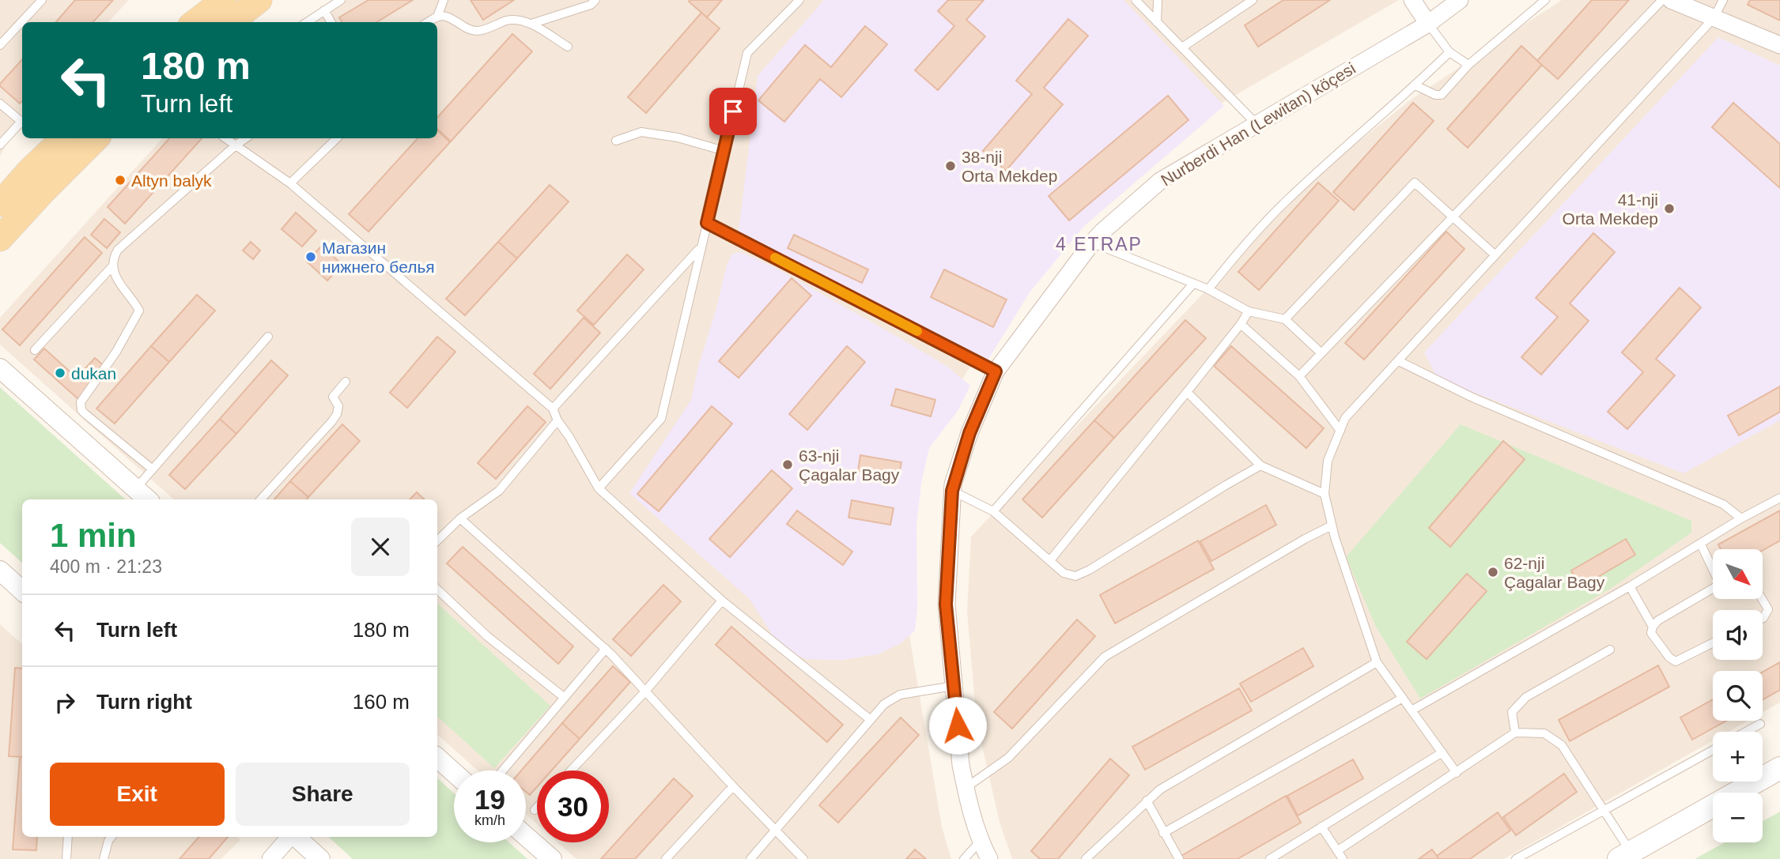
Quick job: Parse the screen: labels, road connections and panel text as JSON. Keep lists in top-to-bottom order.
{
  "streets": {
    "street": ["Nurberdi Han (Lewitan) köçesi"]
  },
  "districts": ["4 ETRAP"],
  "places": [
    "38-nji Orta Mekdep",
    "Altyn balyk",
    "41-nji Orta Mekdep",
    "Магазин нижнего белья",
    "dukan",
    "63-nji Çagalar Bagy",
    "62-nji Çagalar Bagy"
  ],
  "north": "bottom right",
  "page": {
    "turn": ["180 m", "Turn left"],
    "heading": ["1 min", "400 m · 21:23"],
    "map_buttons": ["+", "−"],
    "list": [
      {
        "name": "Turn left",
        "value": "180 m"
      },
      {
        "name": "Turn right",
        "value": "160 m"
      }
    ],
    "buttons": ["Exit", "Share"],
    "speed": "19 km/h",
    "limit": "30"
  }
}
